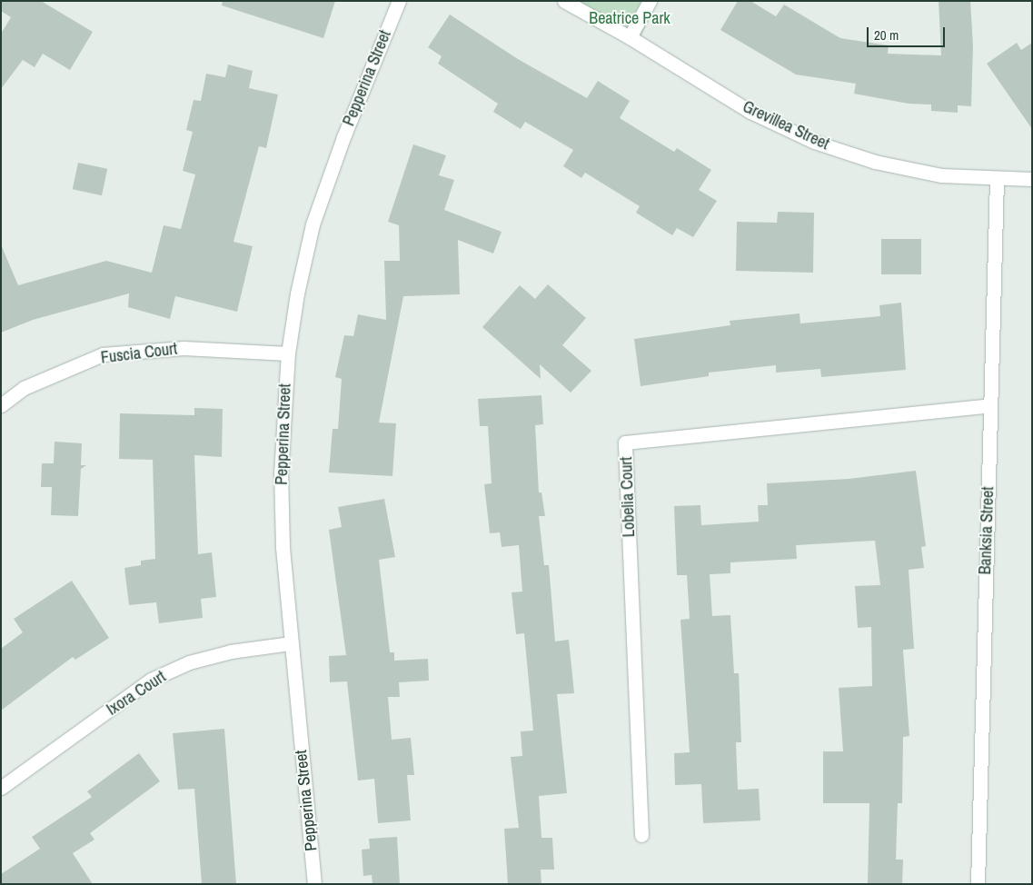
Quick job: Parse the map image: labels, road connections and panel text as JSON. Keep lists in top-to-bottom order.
{
  "streets": {
    "street": [
      "Pepperina Street",
      "Grevillea Street",
      "Fuscia Court",
      "Lobelia Court",
      "Banksia Street",
      "Ixora Court"
    ]
  },
  "crossings": [
    ["Pepperina Street", "Fuscia Court"],
    ["Pepperina Street", "Ixora Court"],
    ["Grevillea Street", "Banksia Street"],
    ["Lobelia Court", "Banksia Street"]
  ],
  "parks": ["Beatrice Park"],
  "scale_bar": "20 m"
}
